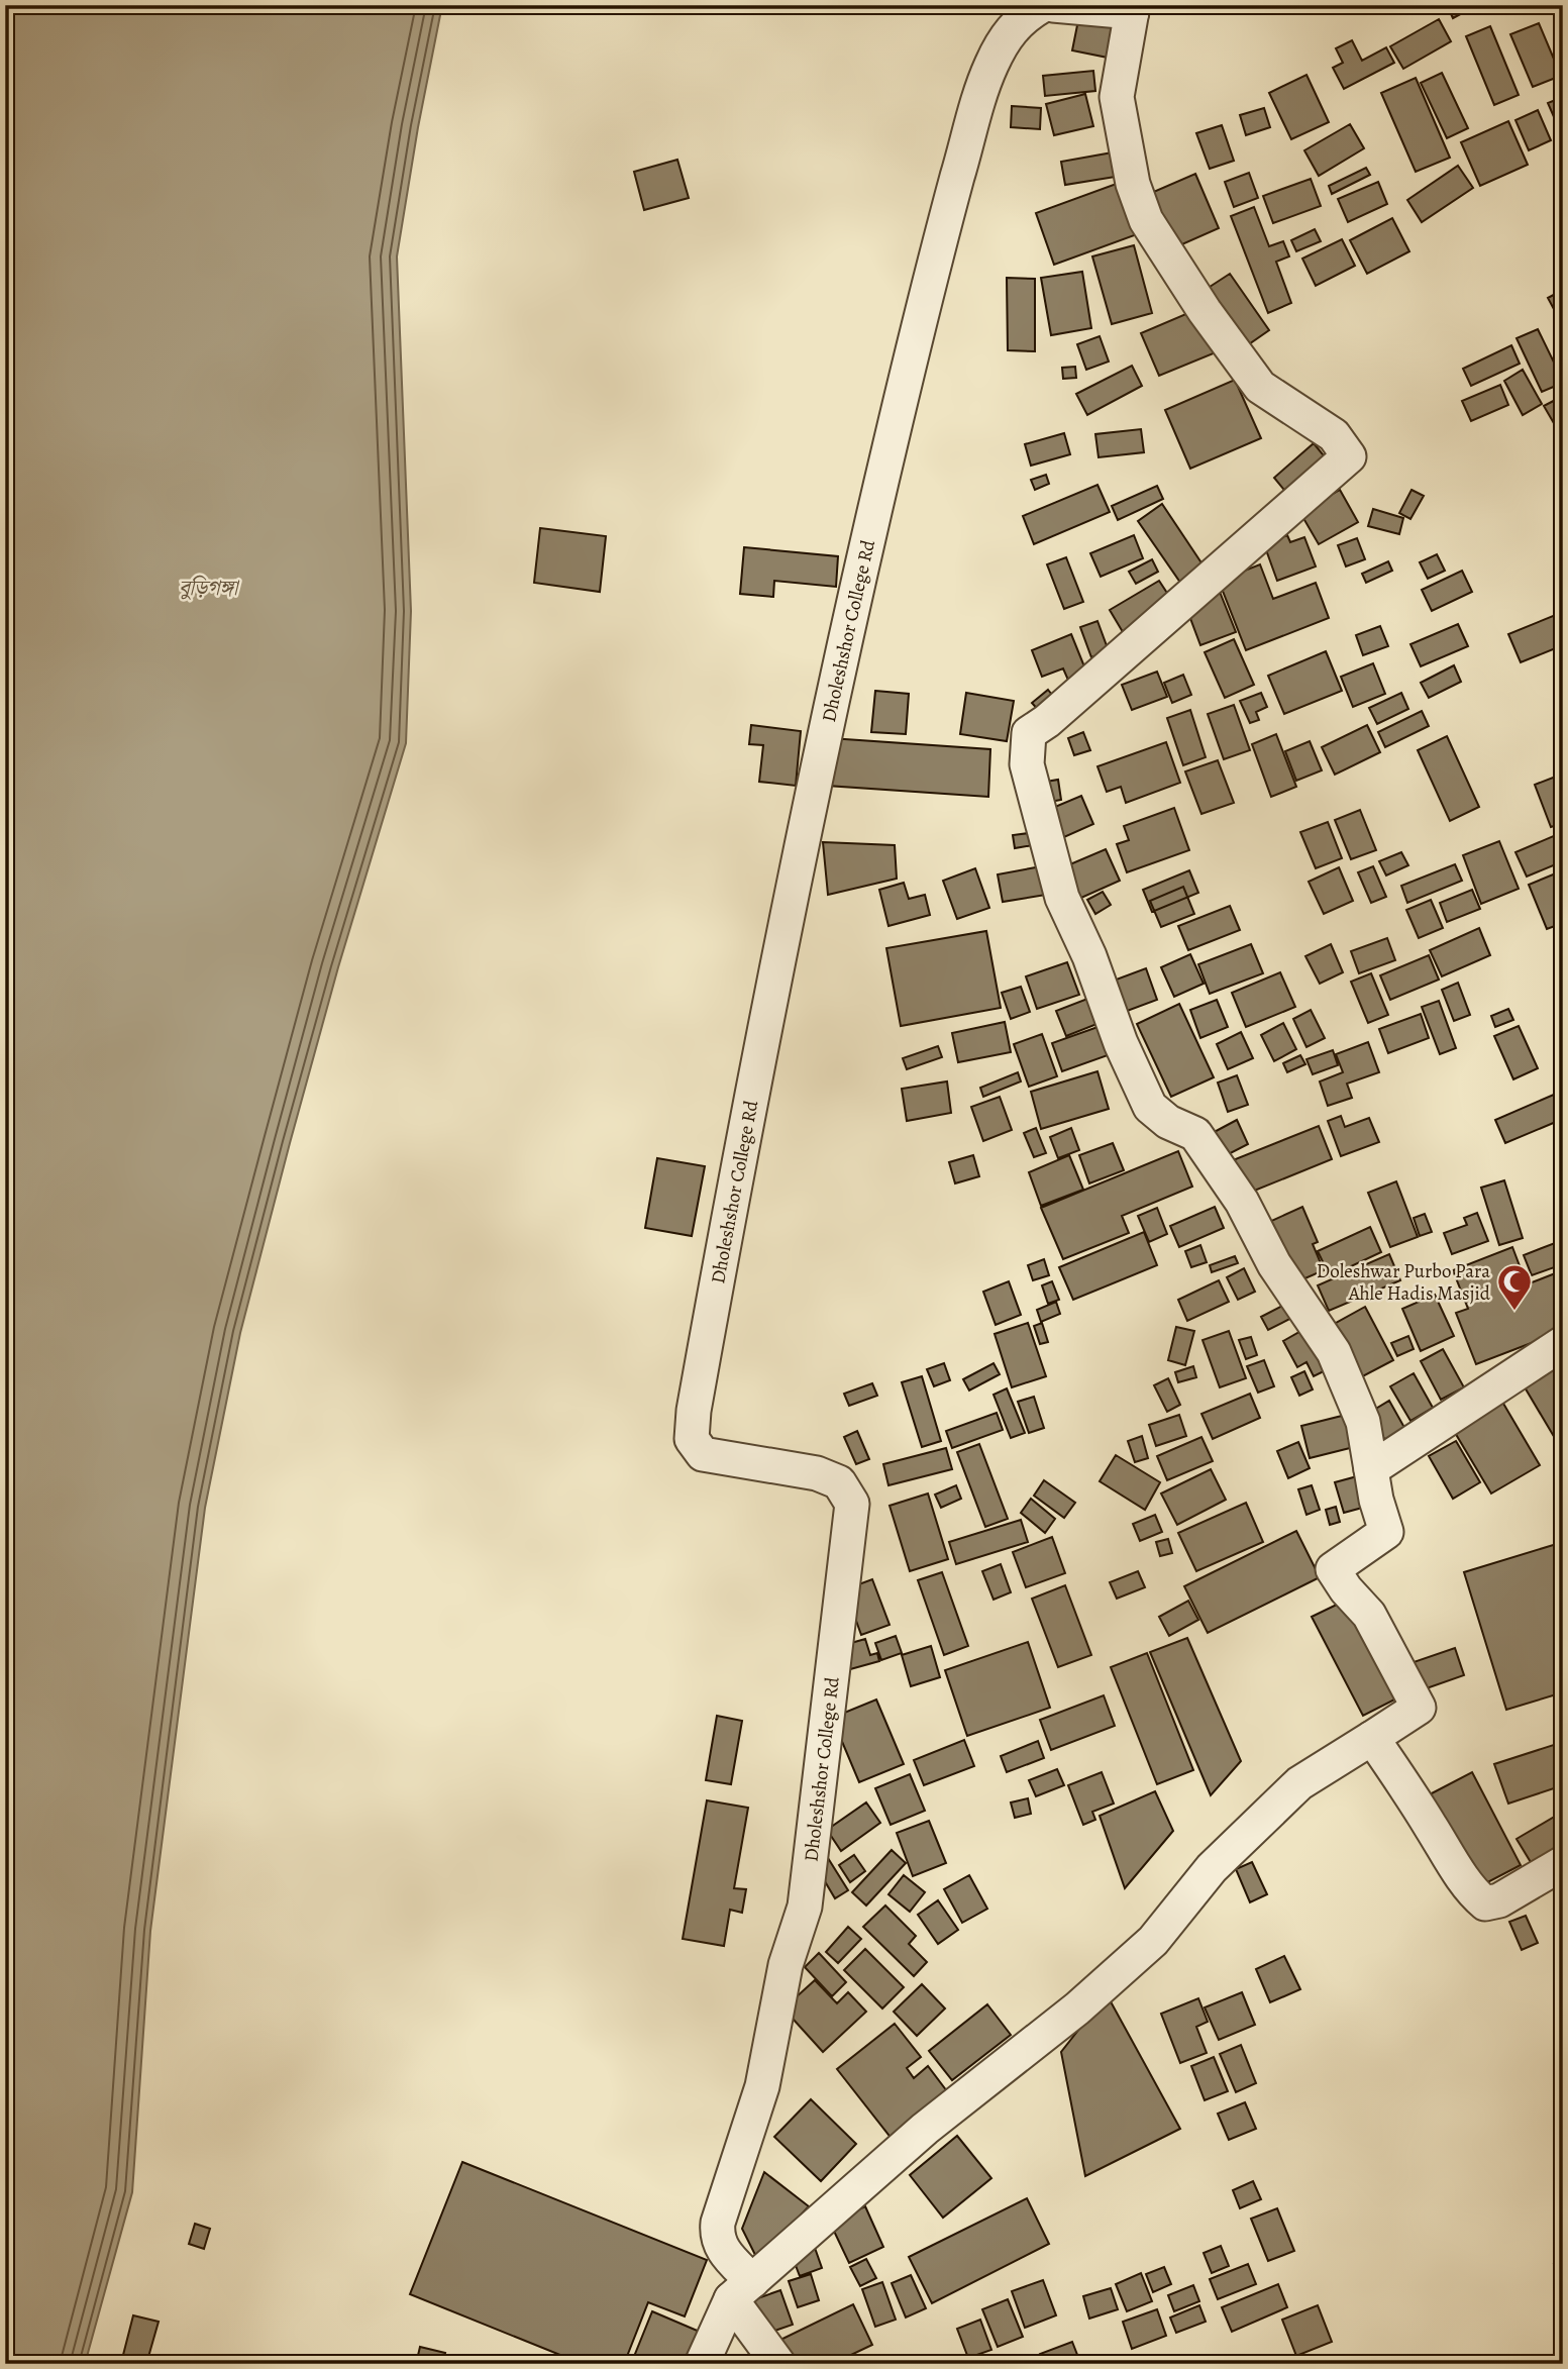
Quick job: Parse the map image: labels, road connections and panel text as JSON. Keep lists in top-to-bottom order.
{
  "streets": {
    "street": ["Dholeshshor College Rd"]
  },
  "water": ["বুড়িগঙ্গা"],
  "places": {
    "mosque": ["Doleshwar Purbo Para Ahle Hadis Masjid"]
  }
}
